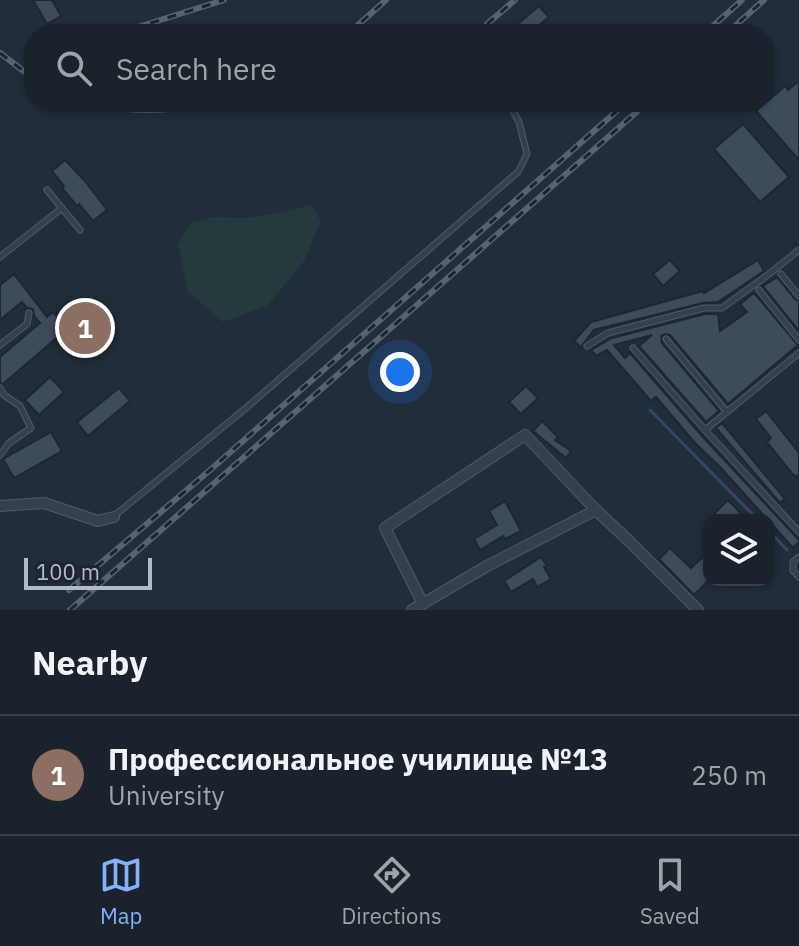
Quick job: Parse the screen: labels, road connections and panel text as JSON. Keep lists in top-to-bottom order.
{
  "scale_bar": "100 m",
  "page": {
    "search": "Search here",
    "pins": "1",
    "scale": "100 m",
    "heading": "Nearby",
    "list": [
      {
        "mark": "1",
        "name": "Профессиональное училище №13",
        "note": "University",
        "value": "250 m"
      }
    ],
    "nav": ["Map", "Directions", "Saved"]
  }
}
